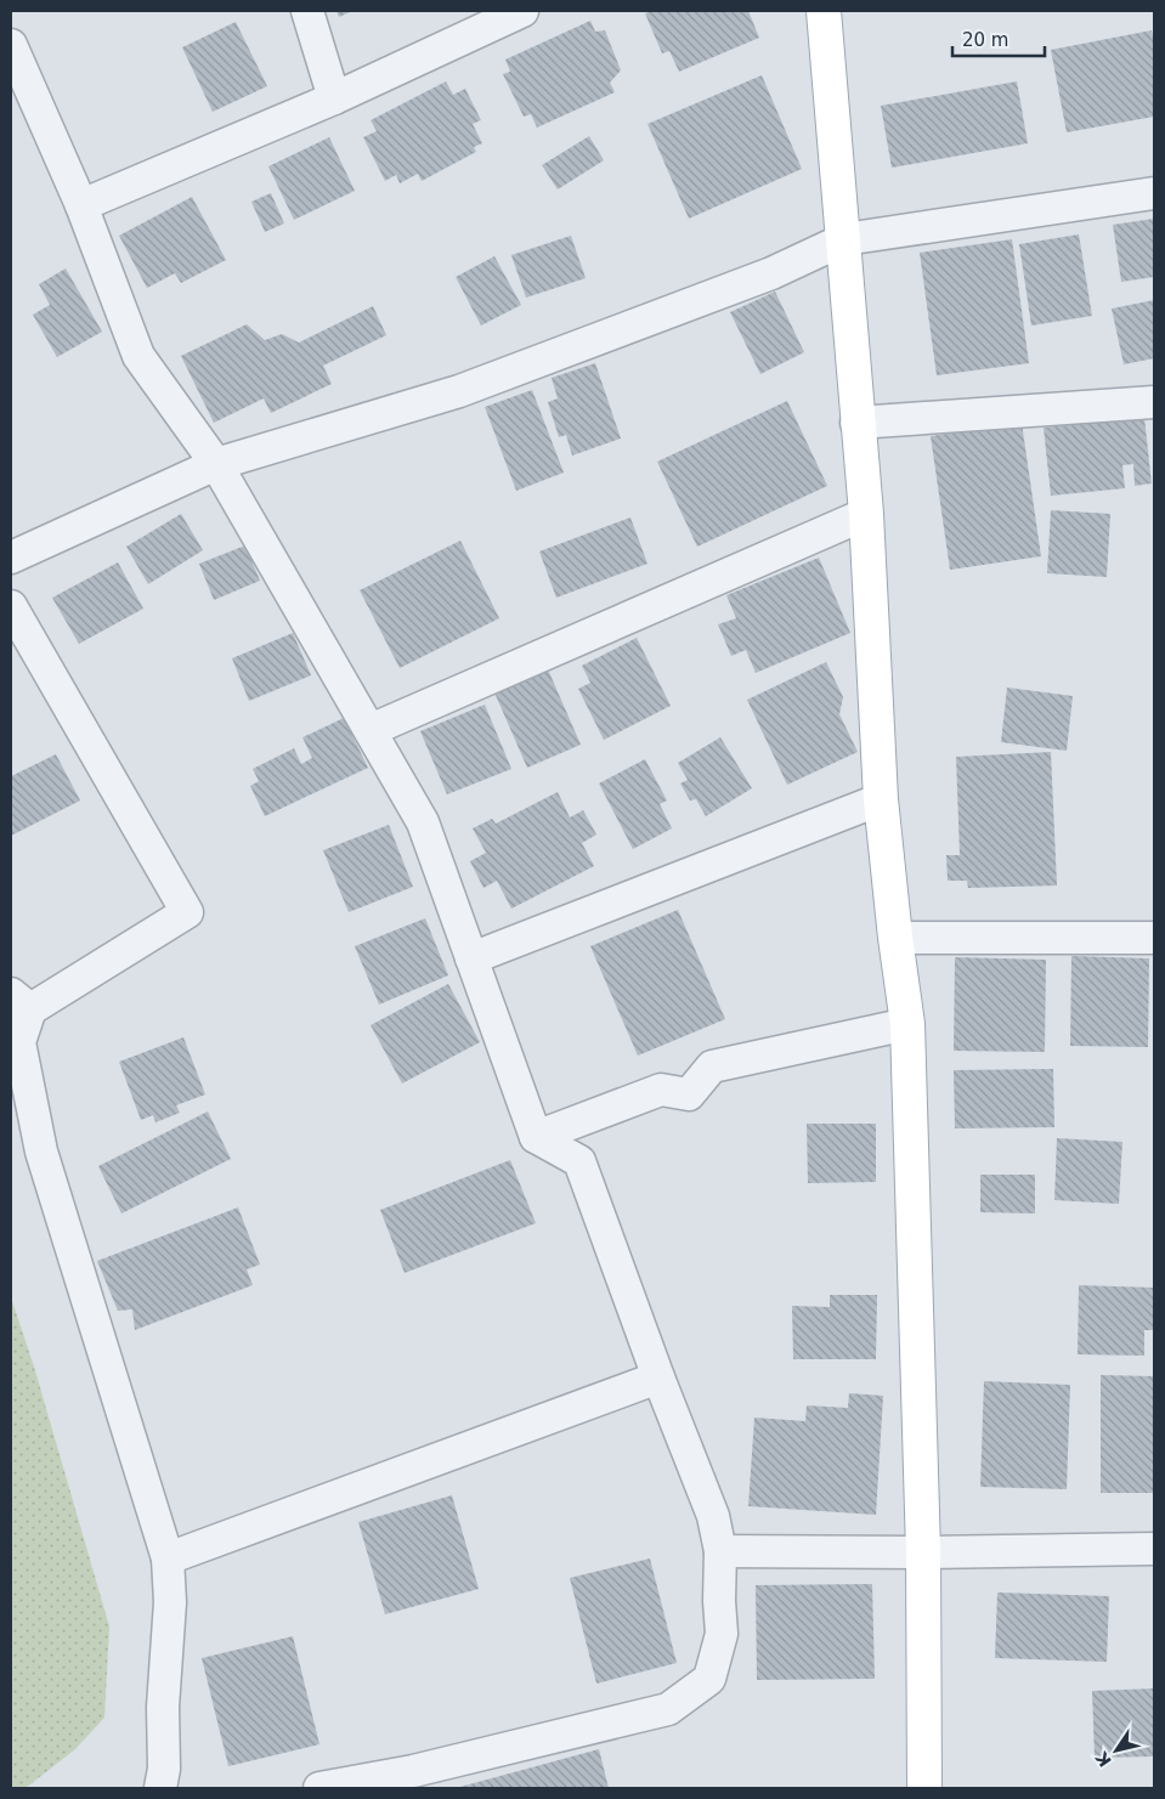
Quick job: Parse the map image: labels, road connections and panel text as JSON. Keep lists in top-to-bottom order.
{
  "scale_bar": "20 m",
  "north": "bottom left"
}
